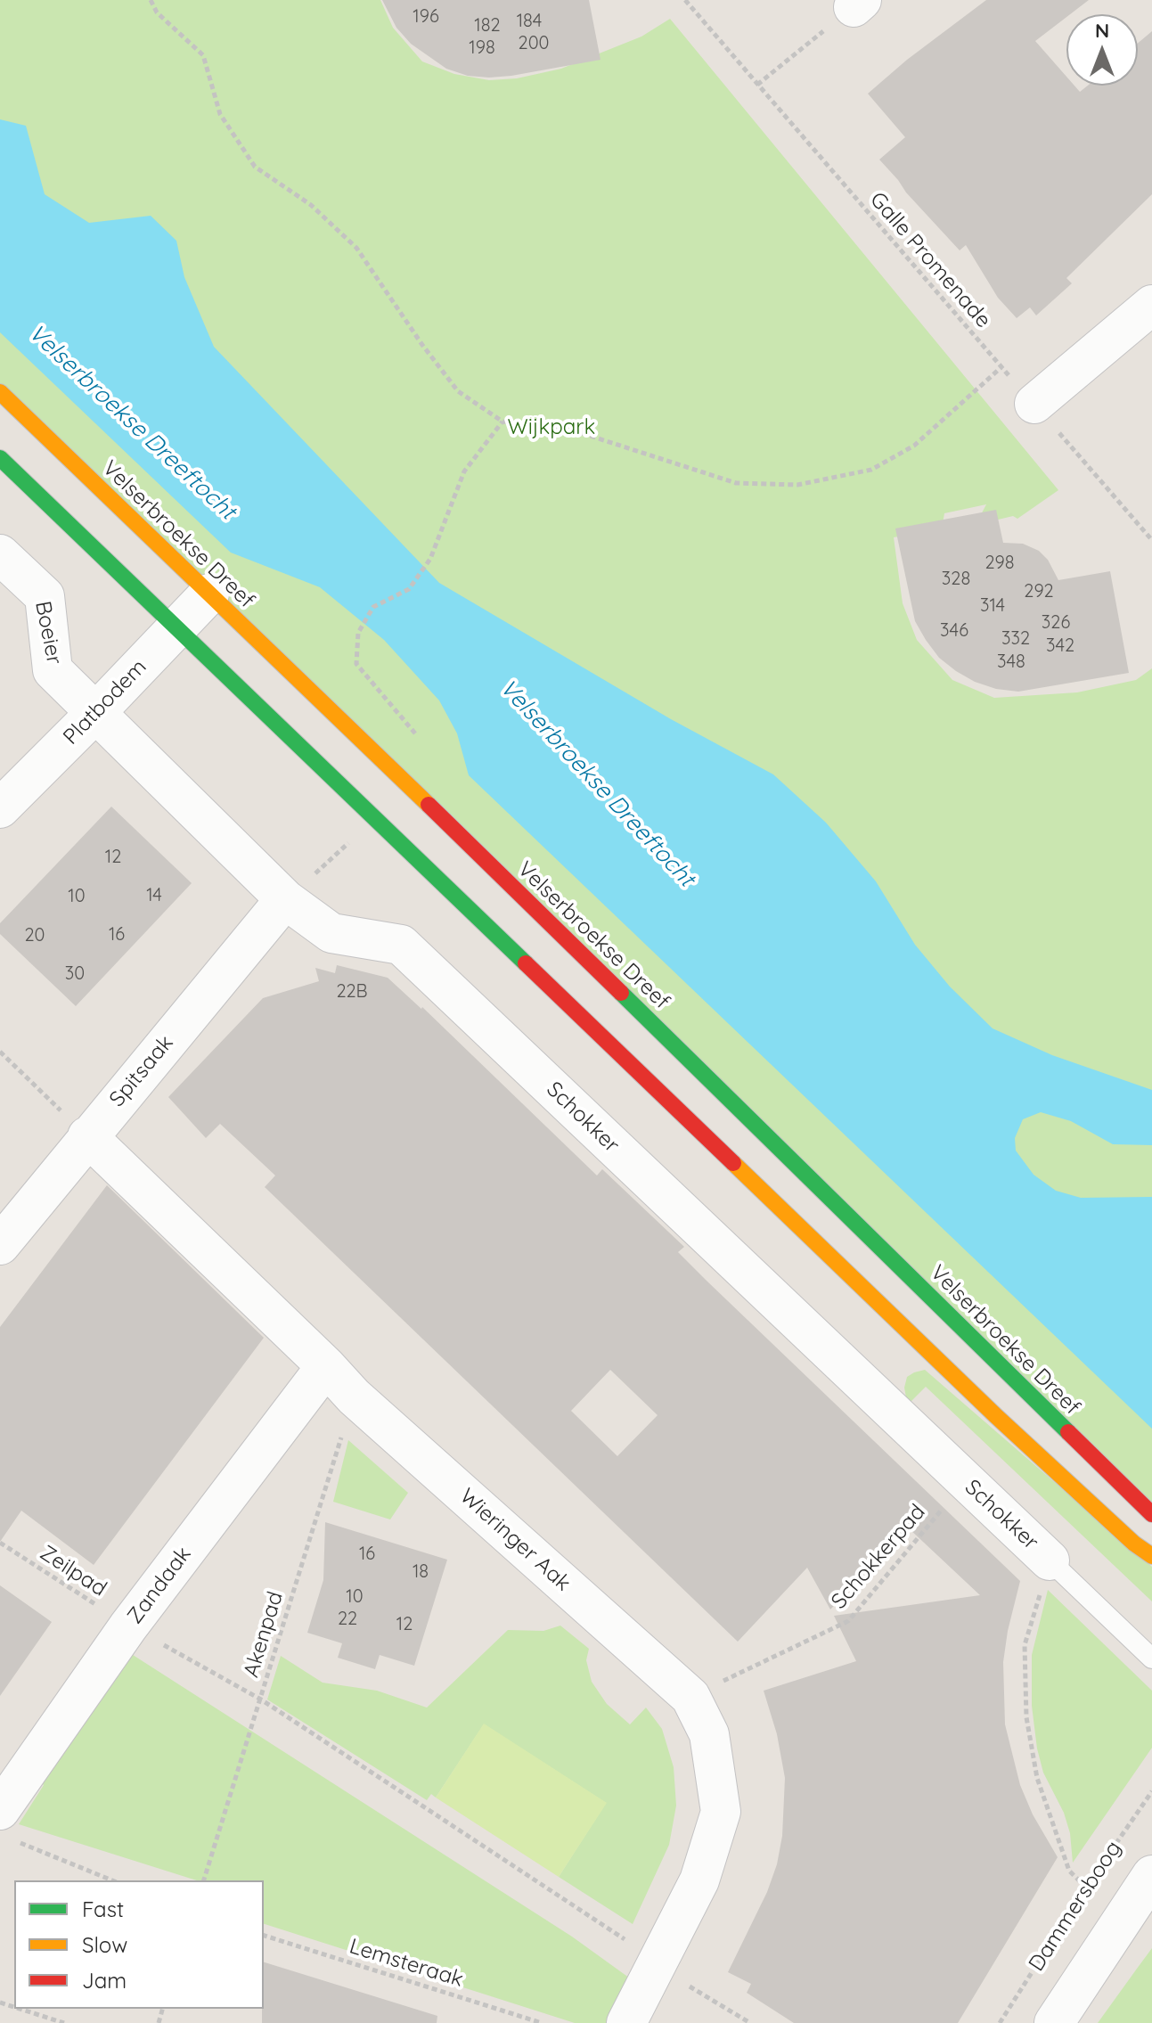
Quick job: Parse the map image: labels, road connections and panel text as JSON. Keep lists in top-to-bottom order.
{
  "streets": {
    "street": [
      "Velserbroekse Dreef",
      "Boeier",
      "Platbodem",
      "Spitsaak",
      "Schokker",
      "Wieringer Aak",
      "Zandaak"
    ],
    "path": [
      "Galle Promenade",
      "Schokkerpad",
      "Zeilpad",
      "Akenpad",
      "Dammersboog",
      "Lemsteraak"
    ]
  },
  "crossings": [
    ["Velserbroekse Dreef", "Platbodem"],
    ["Boeier", "Platbodem"],
    ["Boeier", "Schokker"],
    ["Platbodem", "Schokker"],
    ["Spitsaak", "Schokker"],
    ["Spitsaak", "Wieringer Aak"],
    ["Schokker", "Schokkerpad"],
    ["Schokker", "Dammersboog"],
    ["Wieringer Aak", "Schokkerpad"],
    ["Wieringer Aak", "Zeilpad"],
    ["Wieringer Aak", "Zandaak"],
    ["Wieringer Aak", "Akenpad"],
    ["Zeilpad", "Zandaak"],
    ["Zeilpad", "Akenpad"]
  ],
  "water": ["Velserbroekse Dreeftocht"],
  "parks": ["Wijkpark"],
  "house_numbers": [
    "196",
    "184",
    "182",
    "200",
    "198",
    "298",
    "328",
    "292",
    "314",
    "326",
    "346",
    "332",
    "342",
    "348",
    "12",
    "14",
    "10",
    "16",
    "20",
    "30",
    "22B",
    "16",
    "18",
    "10",
    "22",
    "12"
  ],
  "legend": ["Fast", "Slow", "Jam"],
  "north": "top"
}
